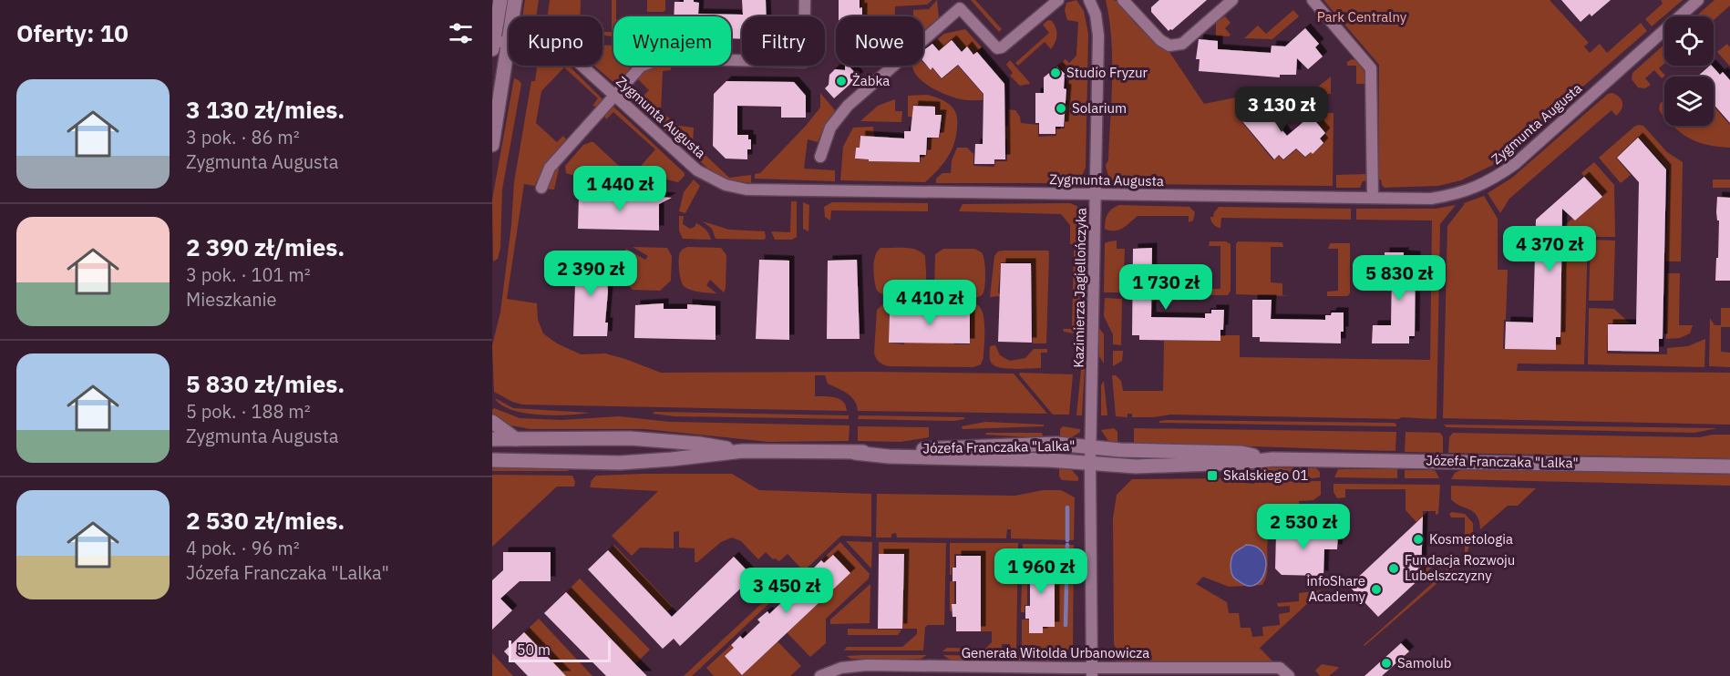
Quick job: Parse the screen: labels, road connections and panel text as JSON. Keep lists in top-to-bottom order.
{
  "streets": {
    "street": [
      "Zygmunta Augusta",
      "Kazimierza Jagiellończyka",
      "Józefa Franczaka \"Lalka\"",
      "Generała Witolda Urbanowicza"
    ]
  },
  "crossings": [
    ["Zygmunta Augusta", "Kazimierza Jagiellończyka"],
    ["Kazimierza Jagiellończyka", "Józefa Franczaka \"Lalka\""],
    ["Kazimierza Jagiellończyka", "Generała Witolda Urbanowicza"]
  ],
  "parks": ["Park Centralny"],
  "places": {
    "other": [
      "Studio Fryzur",
      "Żabka",
      "Solarium",
      "Kosmetologia",
      "Fundacja Rozwoju Lubelszczyzny",
      "infoShare Academy",
      "Samolub"
    ],
    "transit": ["Skalskiego 01"]
  },
  "scale_bar": "50 m",
  "page": {
    "heading": "Oferty: 10",
    "chip": [
      "Kupno",
      "Wynajem",
      "Filtry",
      "Nowe"
    ],
    "list": [
      {
        "name": "3 130 zł/mies.",
        "note": "3 pok. · 86 m² · Zygmunta Augusta"
      },
      {
        "name": "2 390 zł/mies.",
        "note": "3 pok. · 101 m² · Mieszkanie"
      },
      {
        "name": "5 830 zł/mies.",
        "note": "5 pok. · 188 m² · Zygmunta Augusta"
      },
      {
        "name": "2 530 zł/mies.",
        "note": "4 pok. · 96 m² · Józefa Franczaka \"Lalka\""
      }
    ],
    "price": [
      "3 130 zł",
      "1 440 zł",
      "4 370 zł",
      "2 390 zł",
      "5 830 zł",
      "1 730 zł",
      "4 410 zł",
      "2 530 zł",
      "1 960 zł",
      "3 450 zł"
    ],
    "scale": "50 m"
  }
}
